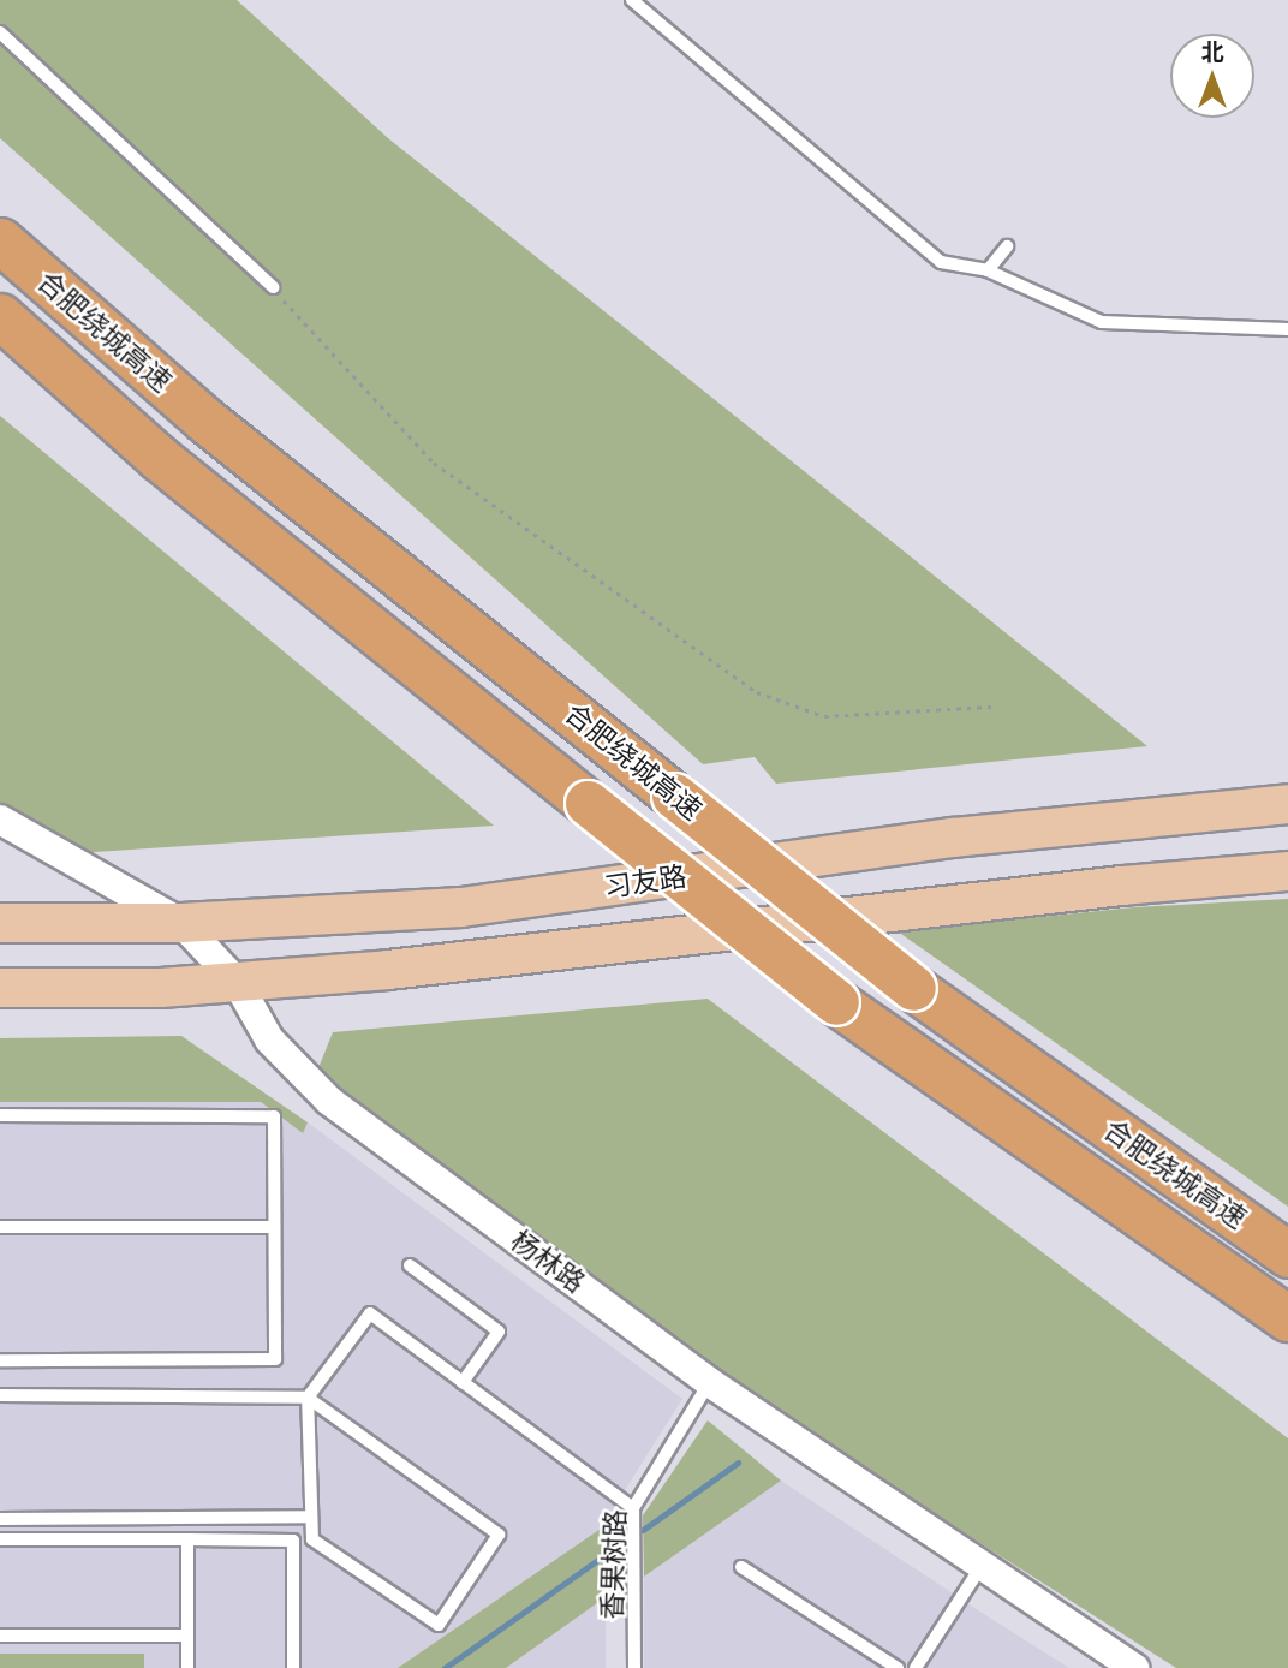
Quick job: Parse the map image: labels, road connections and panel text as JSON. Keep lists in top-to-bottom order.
{
  "streets": {
    "highway": ["合肥绕城高速"],
    "main road": ["习友路"],
    "street": ["杨林路"],
    "lane": ["香果树路"]
  },
  "crossings": [
    ["习友路", "杨林路"],
    ["杨林路", "香果树路"]
  ],
  "north": "top"
}
